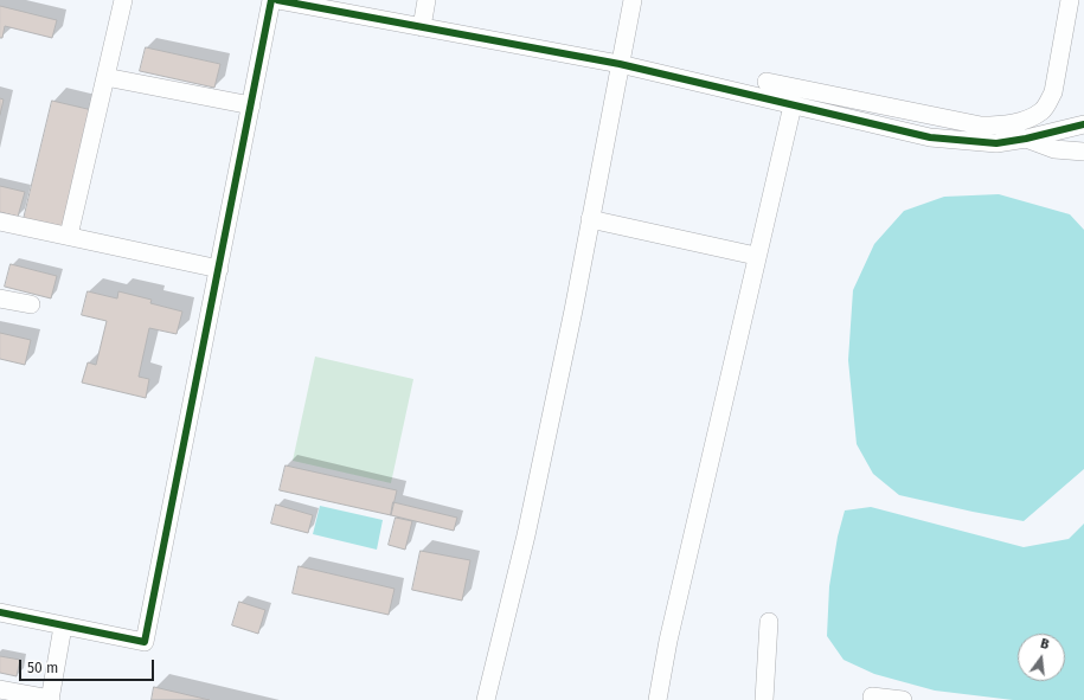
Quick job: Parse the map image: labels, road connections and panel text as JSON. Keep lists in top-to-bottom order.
{
  "scale_bar": "50 m",
  "north": "top"
}
